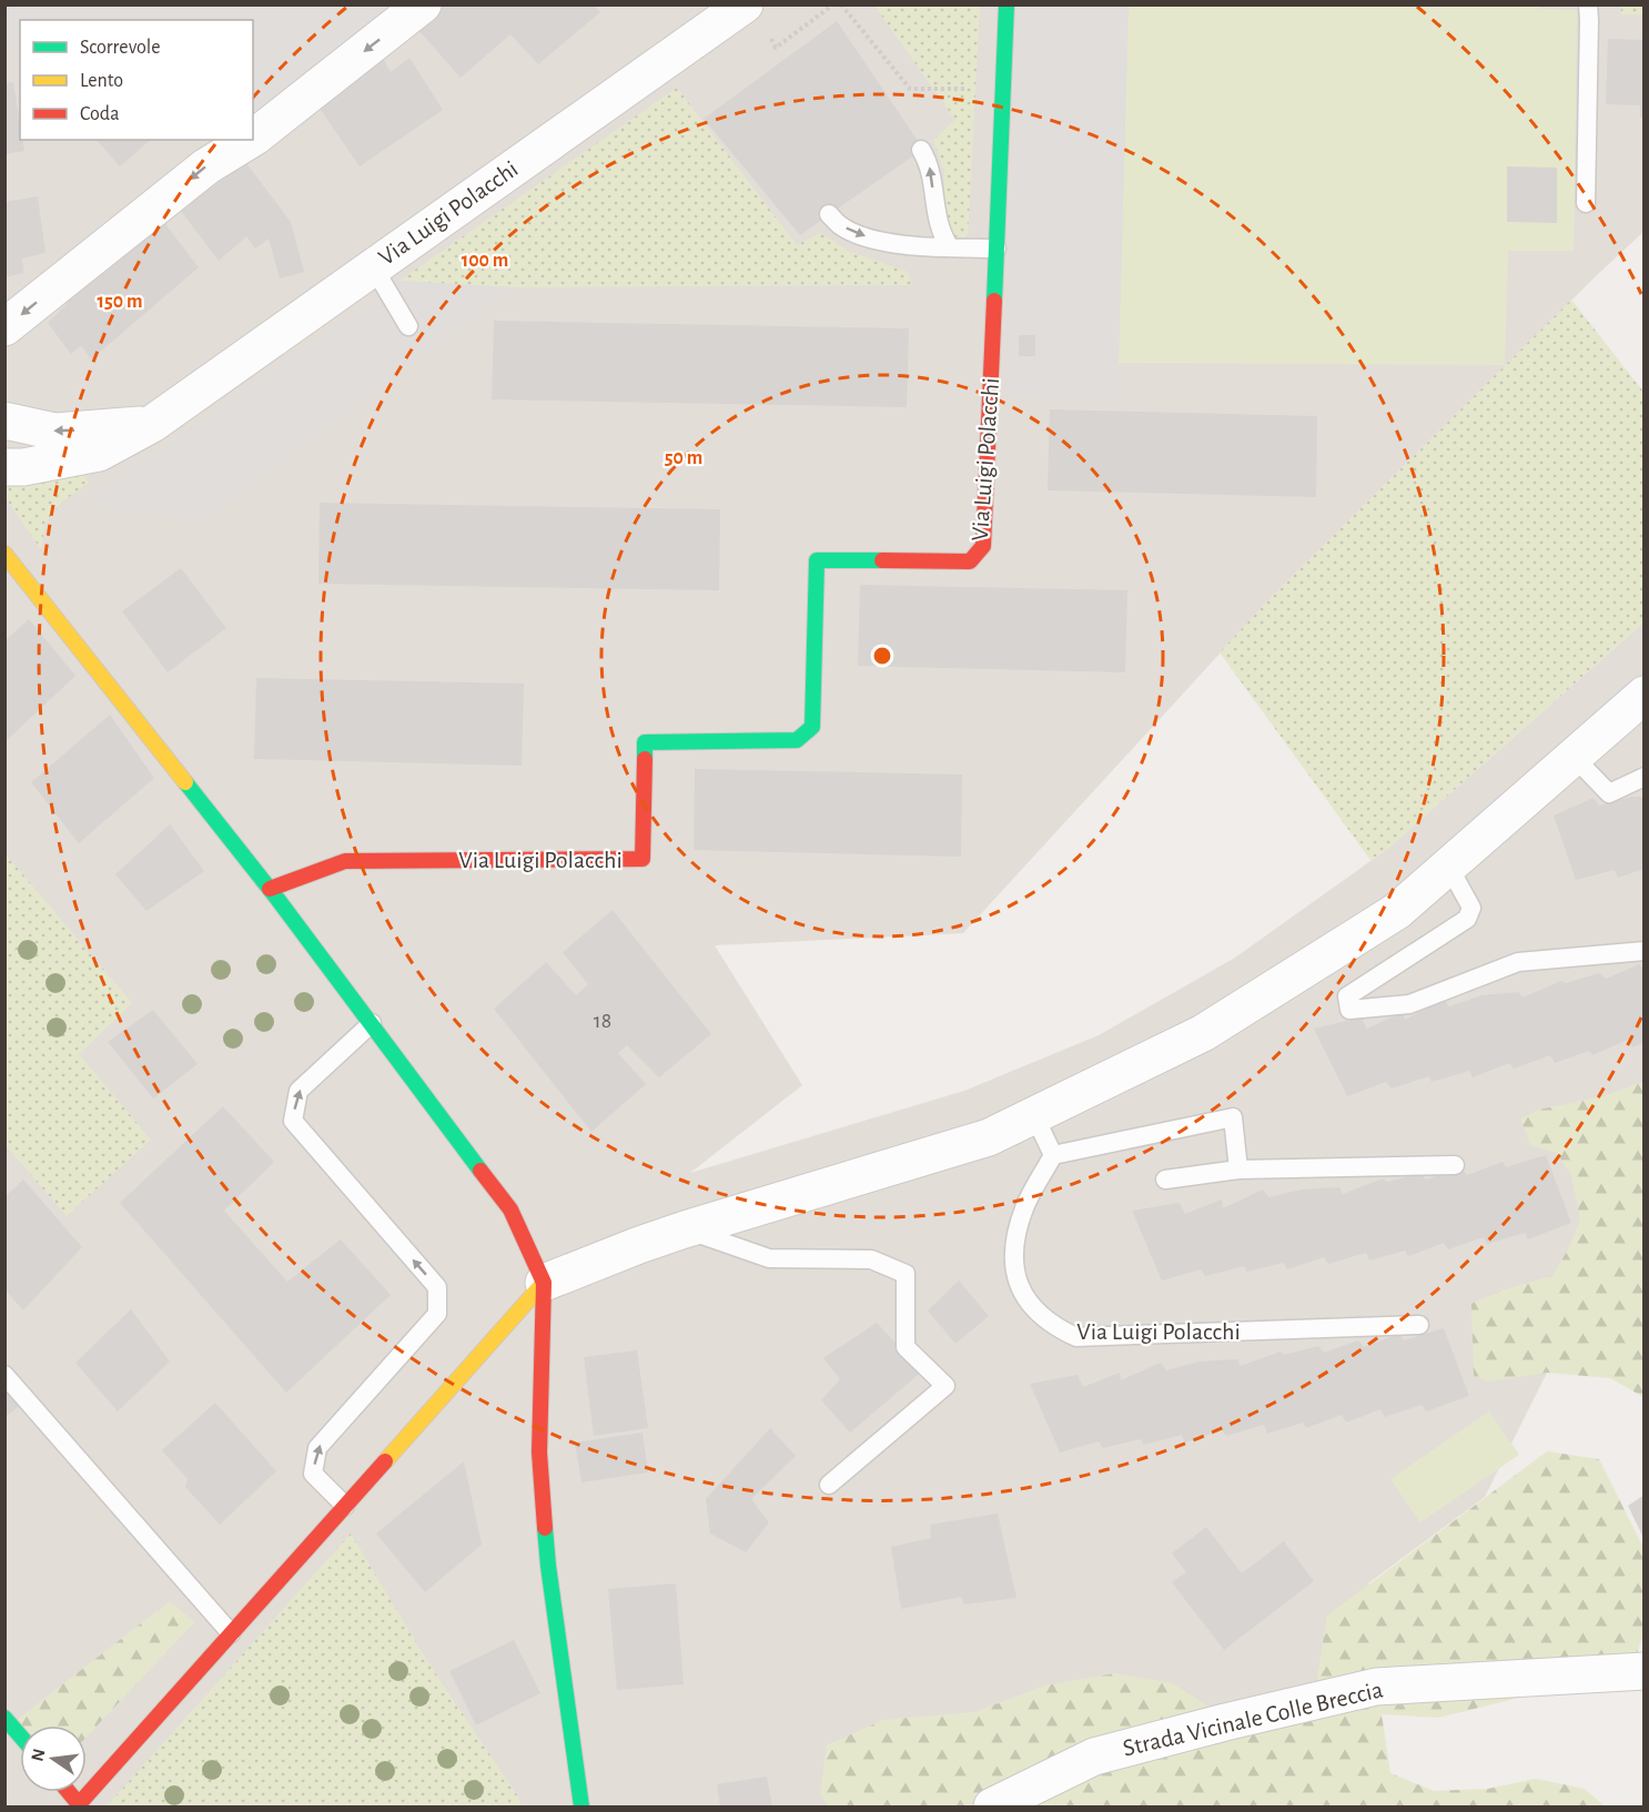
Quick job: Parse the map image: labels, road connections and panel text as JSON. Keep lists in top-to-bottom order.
{
  "streets": {
    "street": ["Via Luigi Polacchi", "Strada Vicinale Colle Breccia"]
  },
  "house_numbers": ["18"],
  "legend": ["Scorrevole", "Lento", "Coda"],
  "north": "left",
  "rings": ["100 m", "150 m", "50 m"]
}
